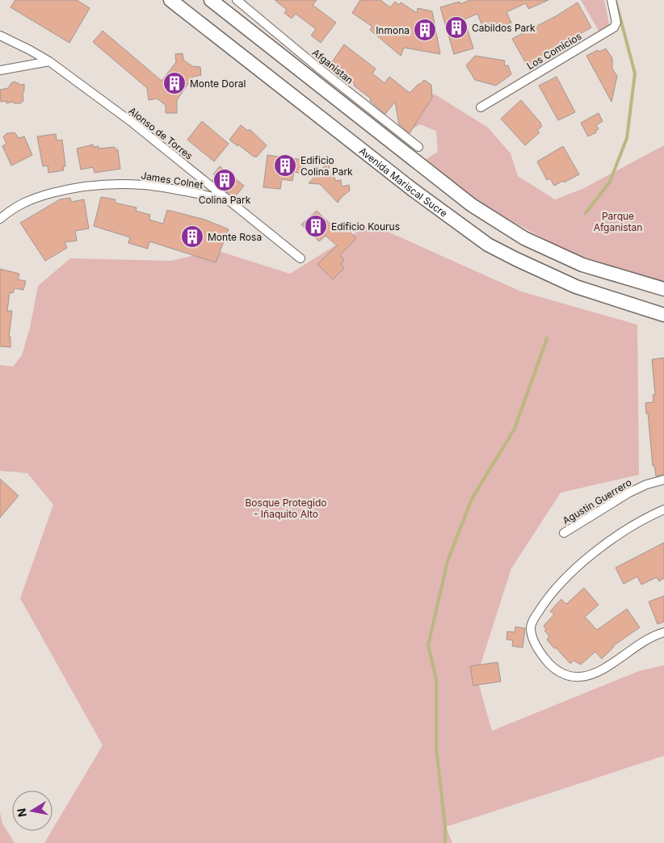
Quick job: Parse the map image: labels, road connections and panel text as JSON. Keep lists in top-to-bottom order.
{
  "streets": {
    "main road": ["Avenida Mariscal Sucre"],
    "street": [
      "Los Comicios",
      "Afganistan",
      "Alonso de Torres",
      "James Colnet",
      "Agustin Guerrero"
    ]
  },
  "crossings": [
    ["Alonso de Torres", "James Colnet"]
  ],
  "parks": ["Parque Afganistan", "Bosque Protegido - Iñaquito Alto"],
  "places": {
    "building": [
      "Cabildos Park",
      "Inmona",
      "Monte Doral",
      "Edificio Colina Park",
      "Colina Park",
      "Edificio Kourus",
      "Monte Rosa"
    ]
  },
  "north": "left"
}
